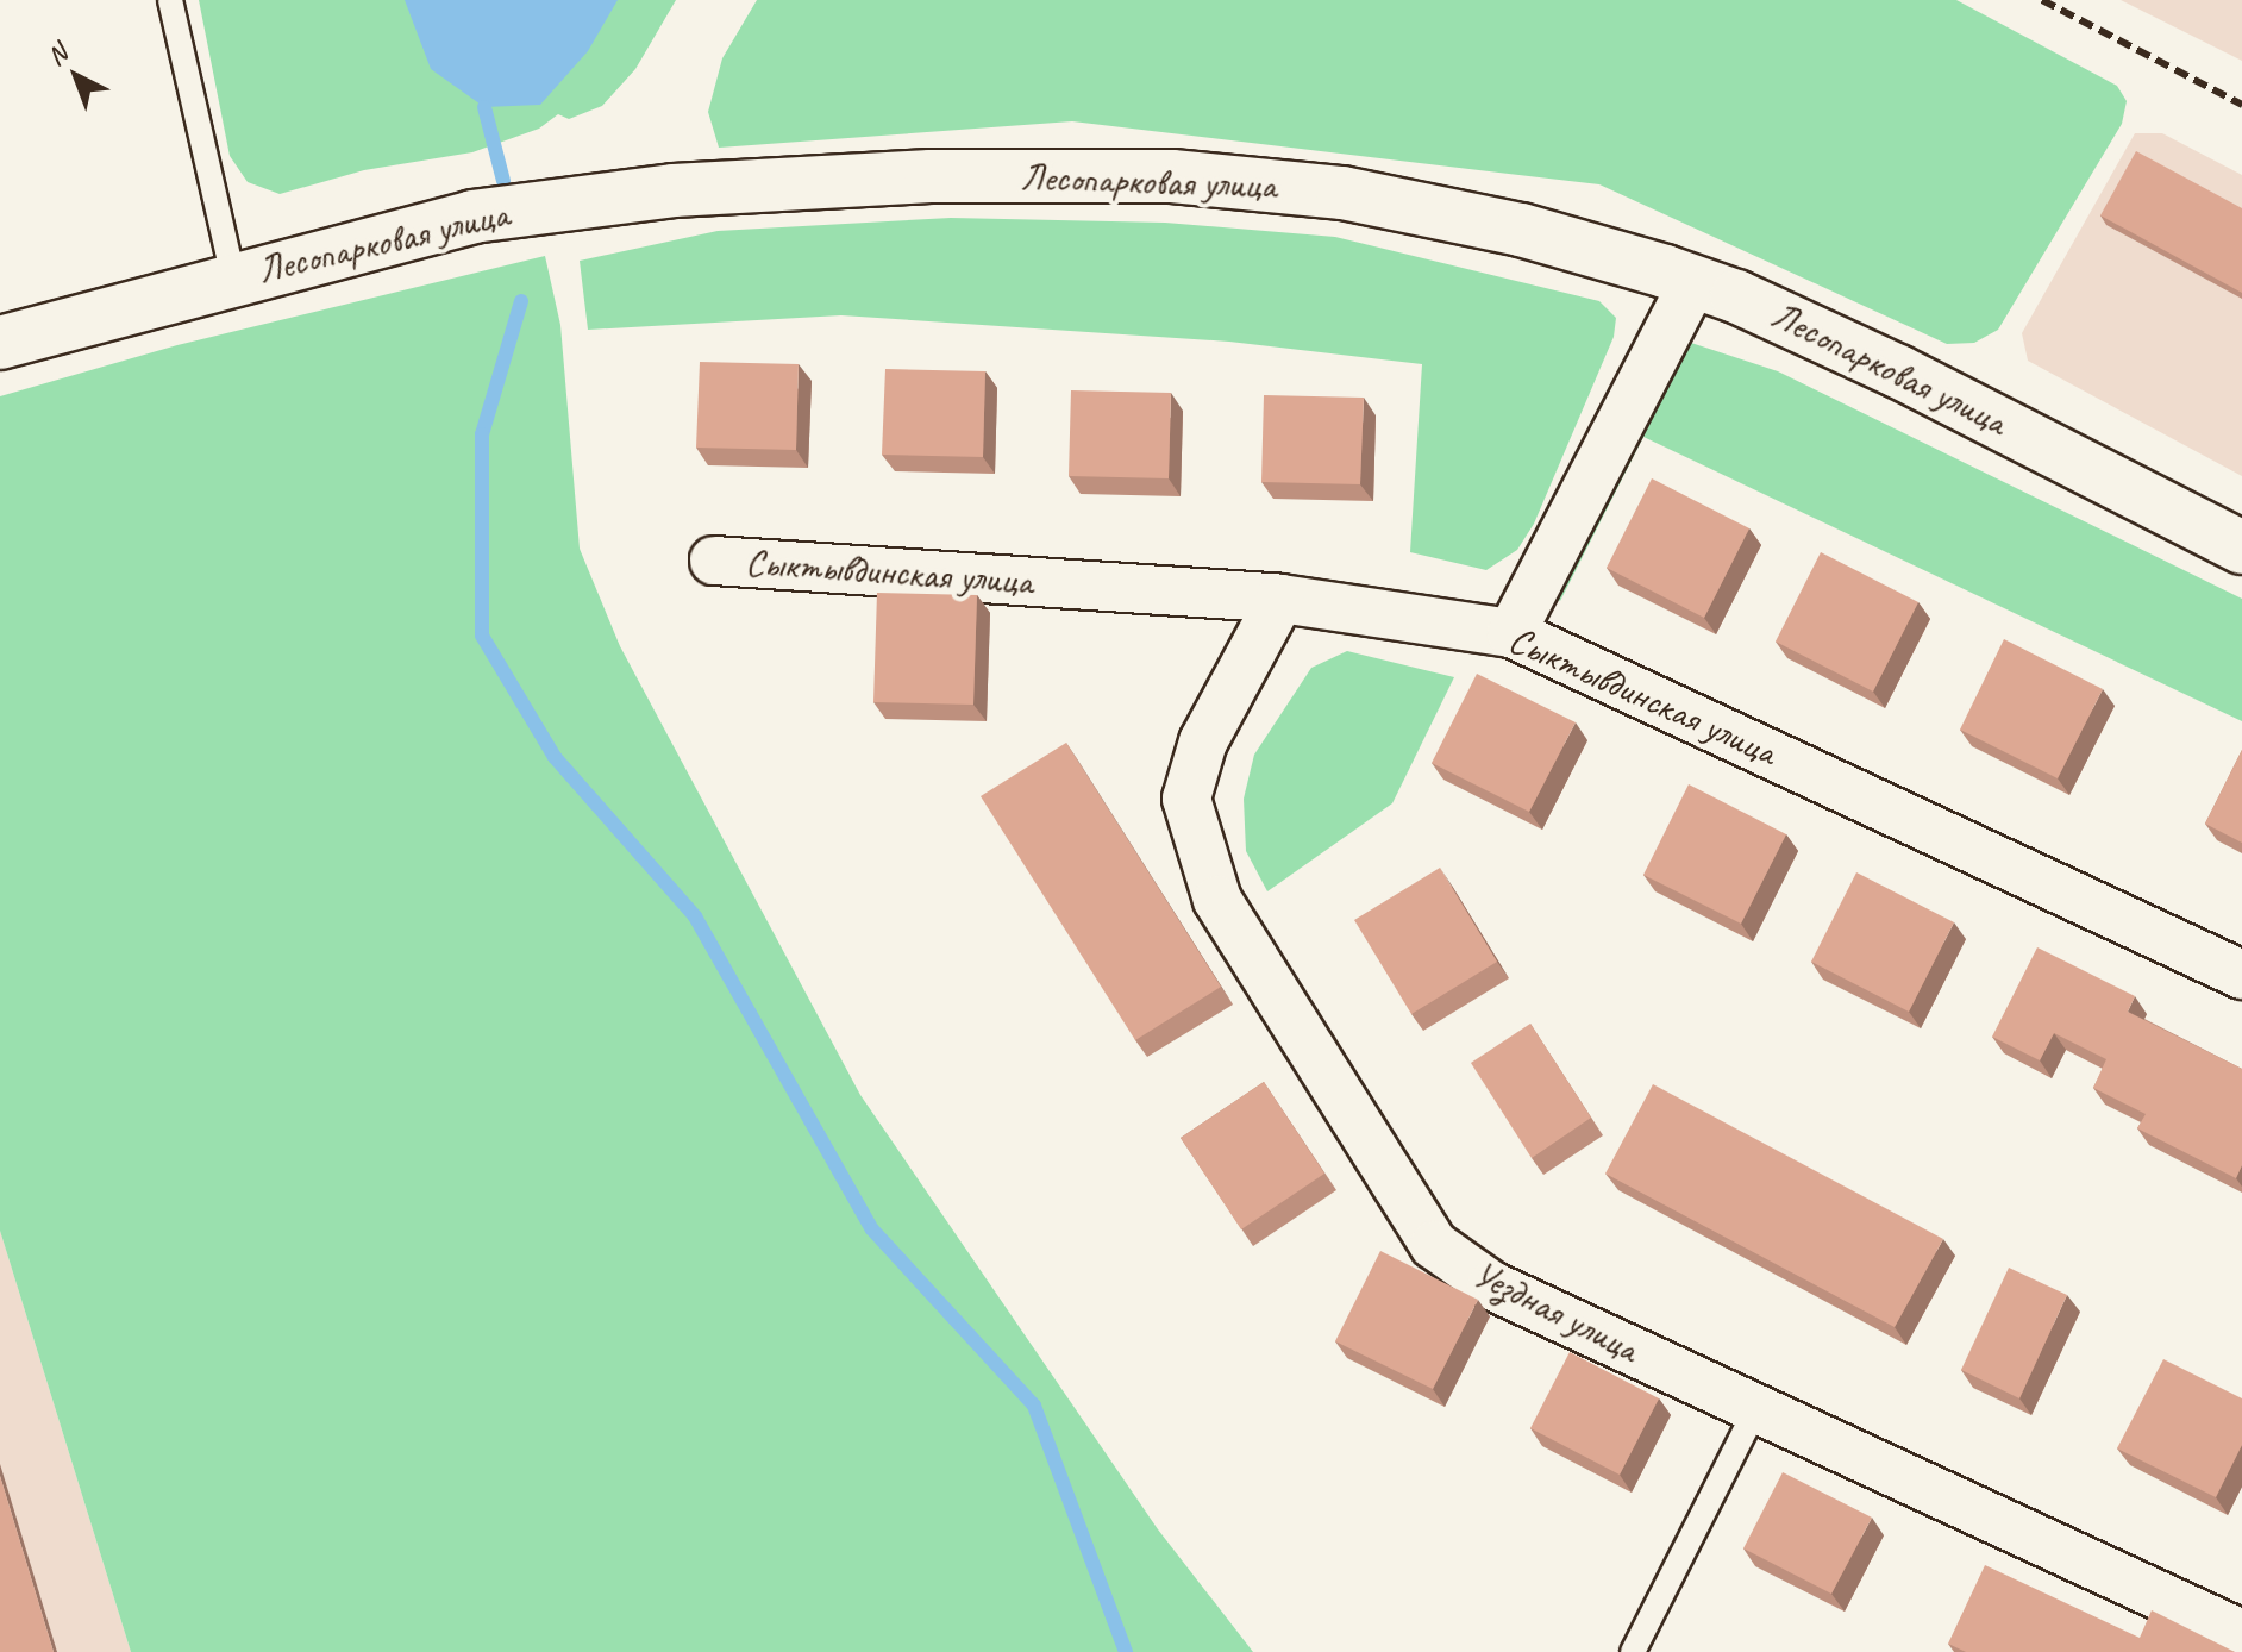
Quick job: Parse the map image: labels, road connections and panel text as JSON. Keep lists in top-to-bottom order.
{
  "streets": {
    "street": ["Лесопарковая улица", "Сыктывдинская улица", "Уездная улица"]
  },
  "crossings": [
    ["Сыктывдинская улица", "Уездная улица"]
  ],
  "north": "top left"
}
